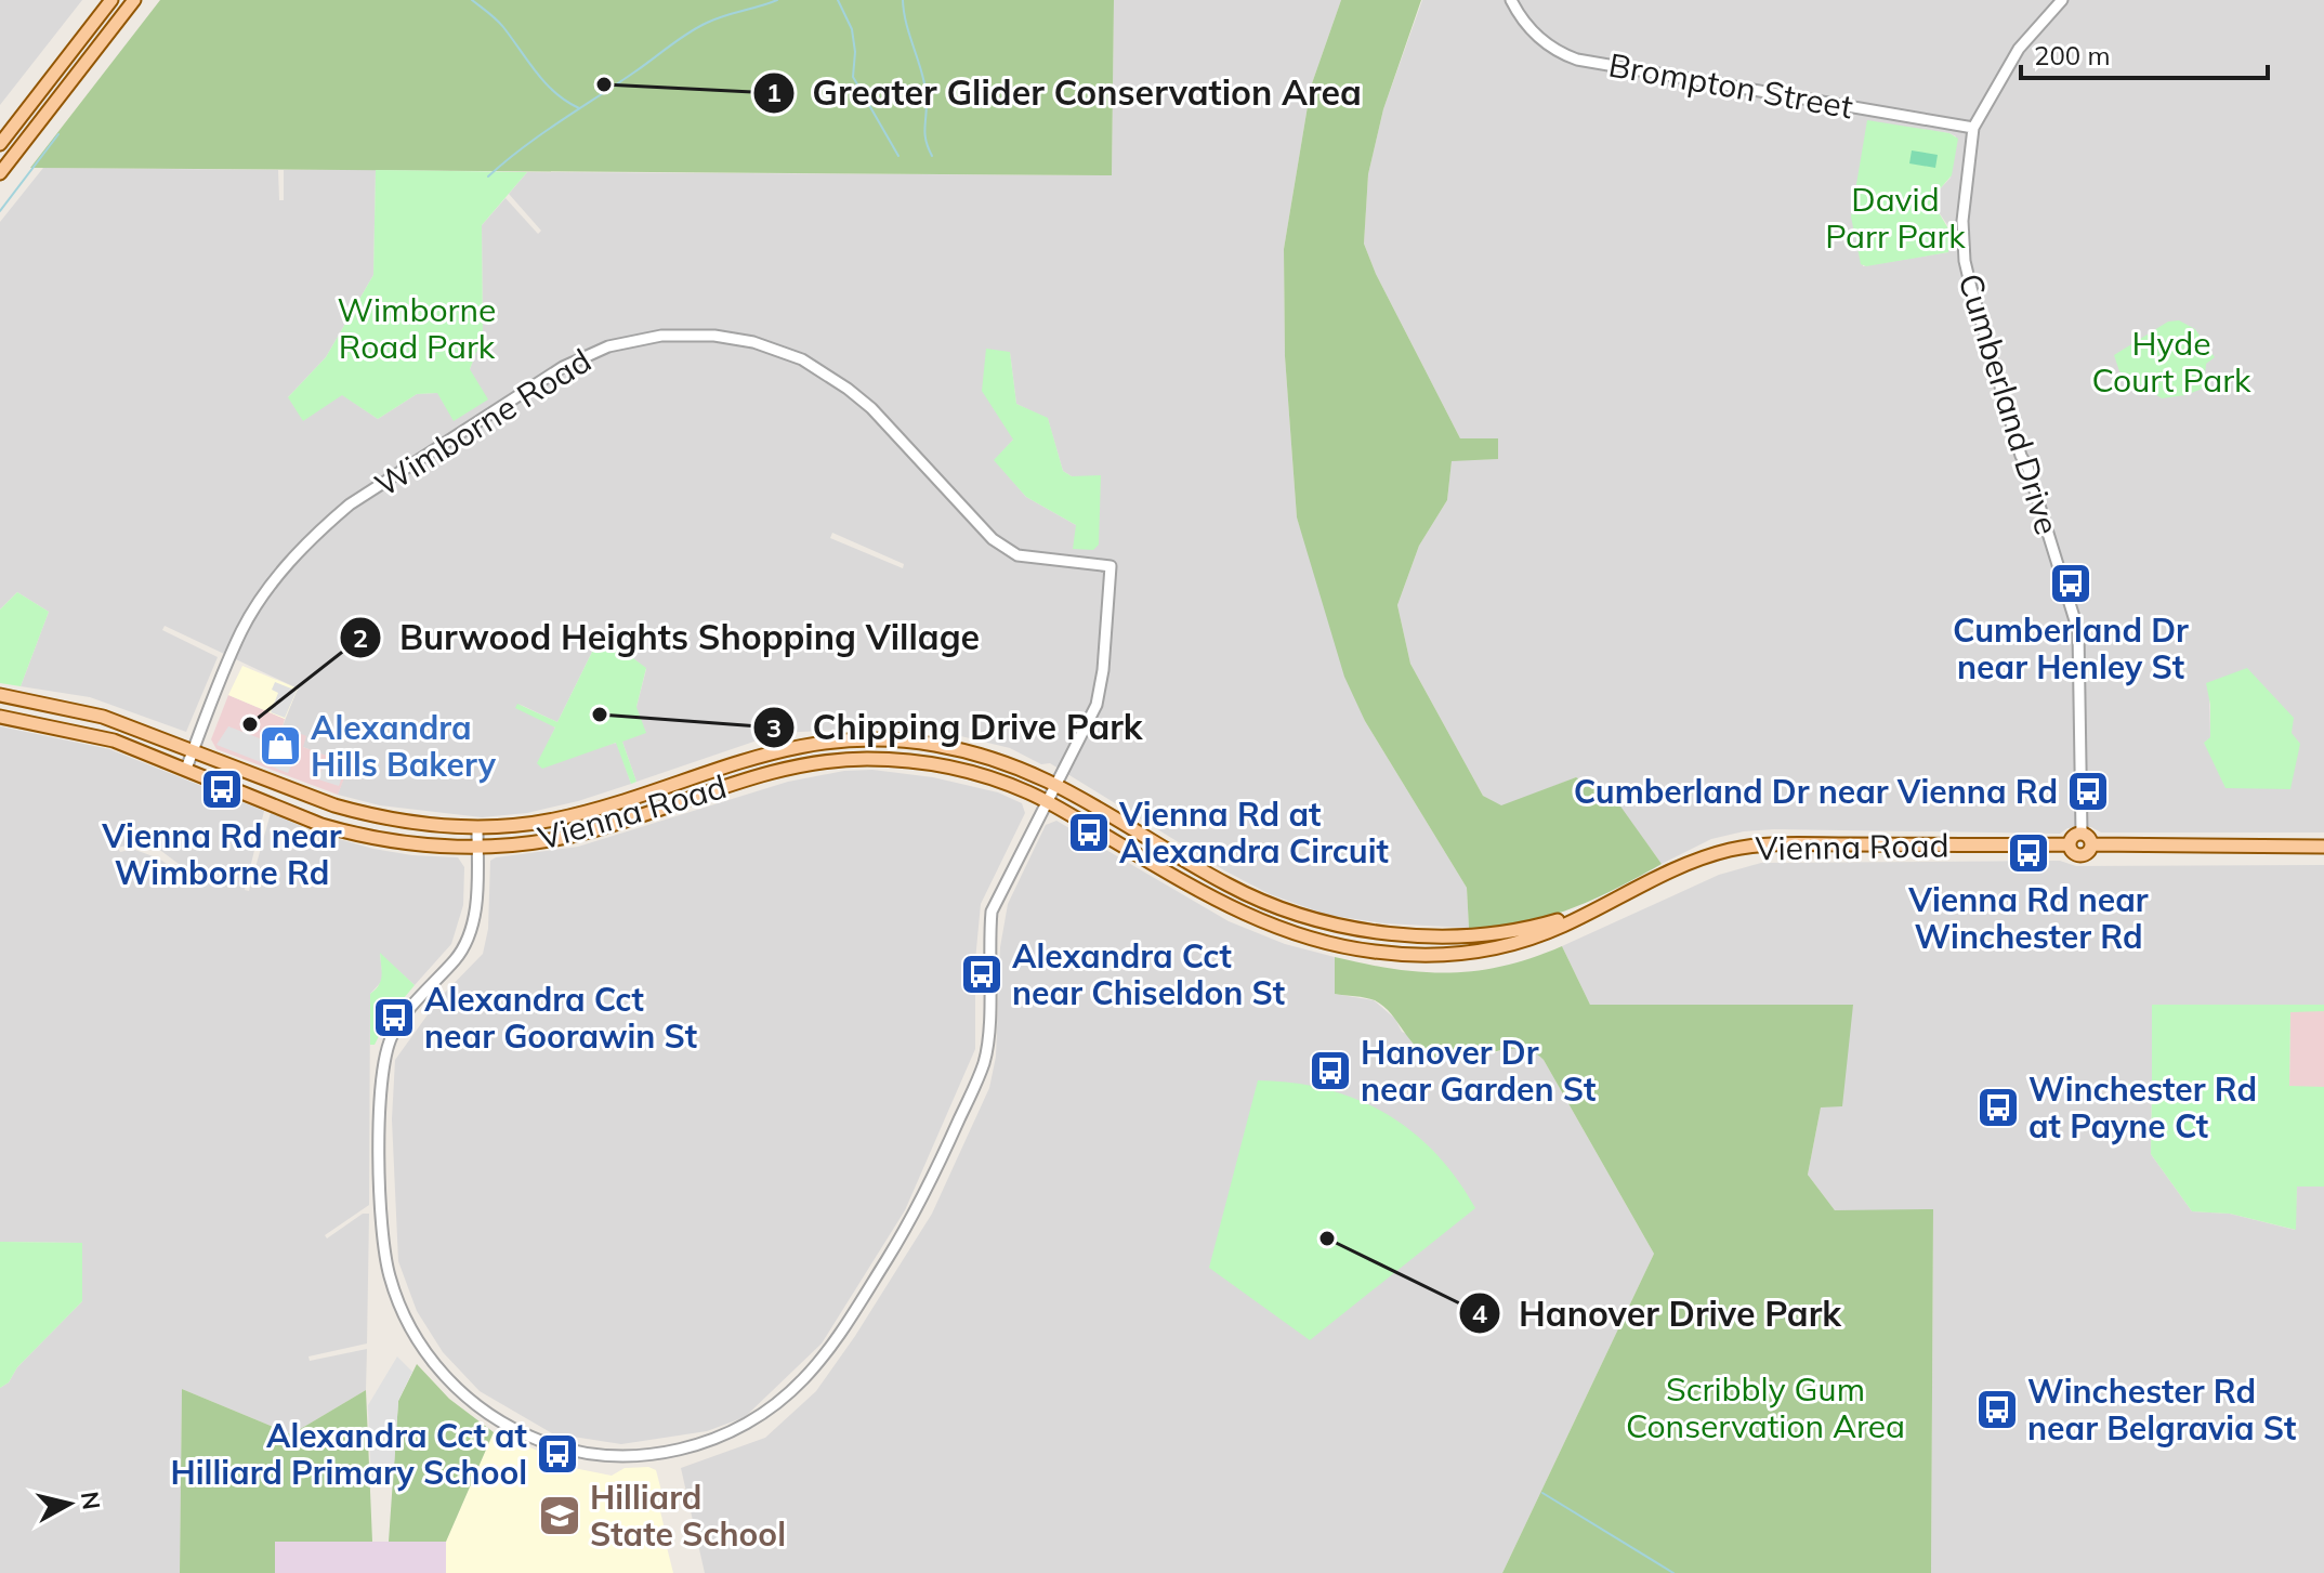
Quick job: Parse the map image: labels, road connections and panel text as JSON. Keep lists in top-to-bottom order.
{
  "streets": {
    "main road": ["Vienna Road"],
    "street": ["Brompton Street", "Cumberland Drive", "Wimborne Road"]
  },
  "crossings": [
    ["Brompton Street", "Cumberland Drive"],
    ["Cumberland Drive", "Vienna Road"],
    ["Wimborne Road", "Vienna Road"]
  ],
  "parks": [
    "David Parr Park",
    "Wimborne Road Park",
    "Hyde Court Park",
    "Scribbly Gum Conservation Area"
  ],
  "places": {
    "other": [
      "Greater Glider Conservation Area",
      "Chipping Drive Park",
      "Burwood Heights Shopping Village",
      "Hanover Drive Park"
    ],
    "bus stop": [
      "Cumberland Dr near Henley St",
      "Vienna Rd near Wimborne Rd",
      "Cumberland Dr near Vienna Rd",
      "Vienna Rd at Alexandra Circuit",
      "Vienna Rd near Winchester Rd",
      "Alexandra Cct near Chiseldon St",
      "Alexandra Cct near Goorawin St",
      "Hanover Dr near Garden St",
      "Winchester Rd at Payne Ct",
      "Winchester Rd near Belgravia St",
      "Alexandra Cct at Hilliard Primary School"
    ],
    "shop": ["Alexandra Hills Bakery"],
    "school or university": ["Hilliard State School"]
  },
  "scale_bar": "200 m",
  "north": "right"
}
